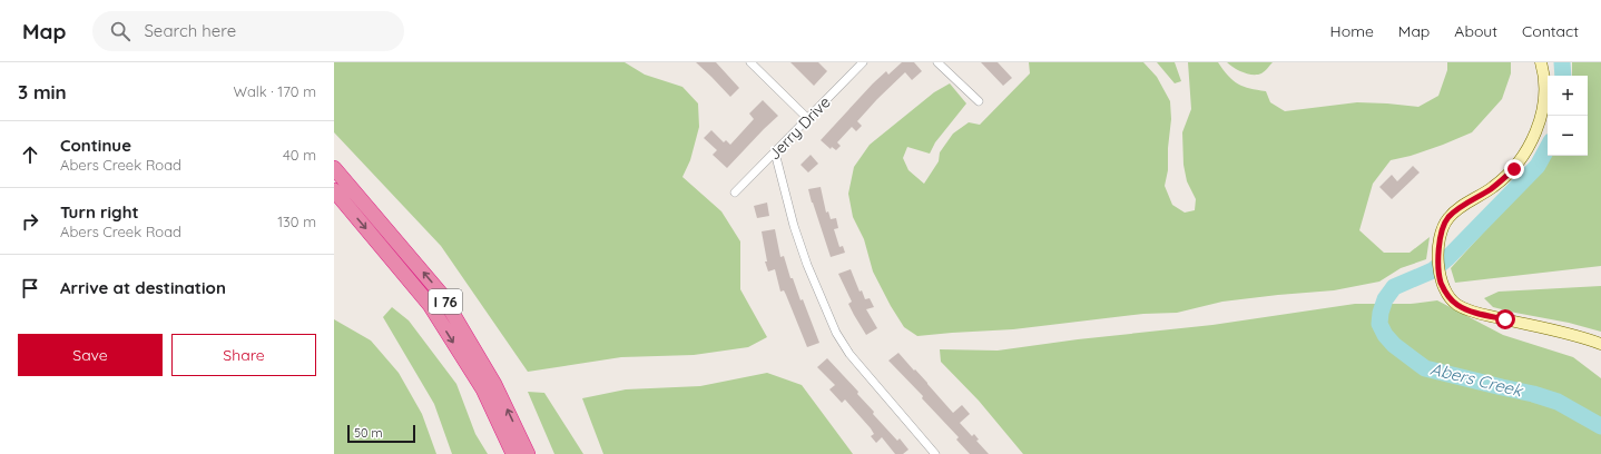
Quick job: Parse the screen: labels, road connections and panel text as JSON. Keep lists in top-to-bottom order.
{
  "streets": {
    "highway": ["I 76"],
    "street": ["Jerry Drive"]
  },
  "water": ["Abers Creek"],
  "scale_bar": "50 m",
  "page": {
    "header": "Map",
    "search": "Search here",
    "nav": [
      "Home",
      "Map",
      "About",
      "Contact"
    ],
    "heading": ["3 min", "Walk · 170 m"],
    "map_buttons": ["+", "−"],
    "list": [
      ["Continue", "Abers Creek Road", "40 m"],
      ["Turn right", "Abers Creek Road", "130 m"],
      "Arrive at destination"
    ],
    "buttons": ["Save", "Share"],
    "scale": "50 m"
  }
}
